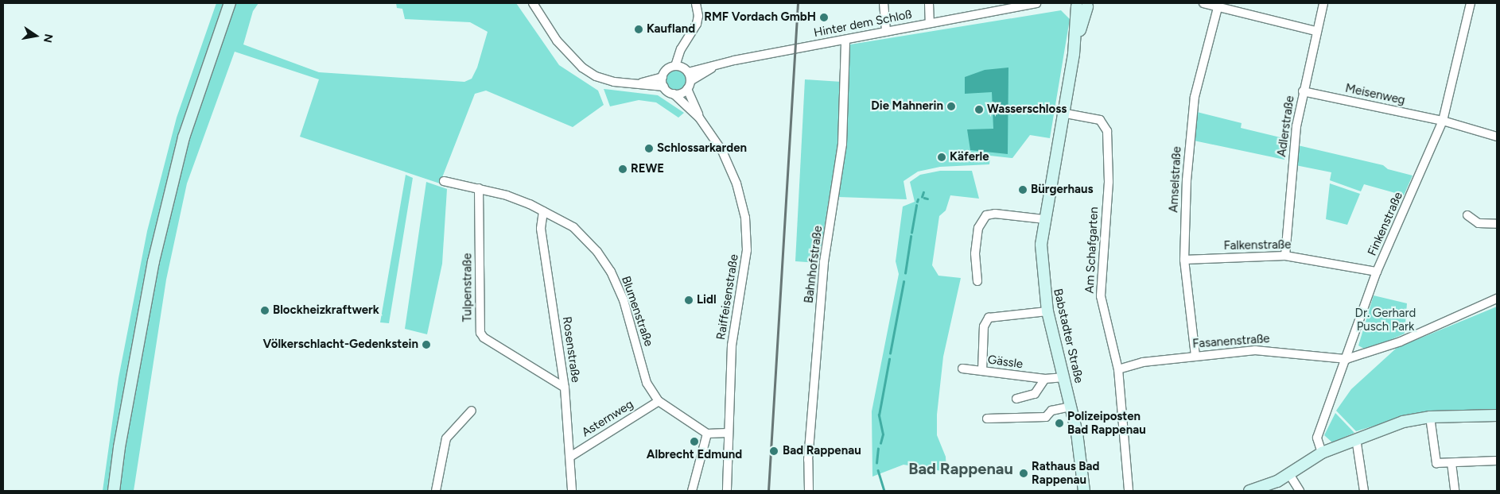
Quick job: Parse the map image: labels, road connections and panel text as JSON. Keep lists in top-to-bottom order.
{
  "streets": {
    "street": [
      "Hinter dem Schloß",
      "Meisenweg",
      "Adlerstraße",
      "Amselstraße",
      "Finkenstraße",
      "Falkenstraße",
      "Am Schafgarten",
      "Bahnhofstraße",
      "Tulpenstraße",
      "Raiffeisenstraße",
      "Blumenstraße",
      "Babstadter Straße",
      "Fasanenstraße",
      "Rosenstraße",
      "Gässle",
      "Asternweg"
    ]
  },
  "crossings": [
    ["Hinter dem Schloß", "Bahnhofstraße"],
    ["Hinter dem Schloß", "Raiffeisenstraße"],
    ["Meisenweg", "Adlerstraße"],
    ["Meisenweg", "Finkenstraße"],
    ["Adlerstraße", "Falkenstraße"],
    ["Amselstraße", "Falkenstraße"],
    ["Amselstraße", "Fasanenstraße"],
    ["Finkenstraße", "Falkenstraße"],
    ["Finkenstraße", "Fasanenstraße"],
    ["Am Schafgarten", "Babstadter Straße"],
    ["Am Schafgarten", "Fasanenstraße"],
    ["Tulpenstraße", "Blumenstraße"],
    ["Tulpenstraße", "Rosenstraße"],
    ["Blumenstraße", "Rosenstraße"],
    ["Blumenstraße", "Asternweg"],
    ["Babstadter Straße", "Gässle"],
    ["Rosenstraße", "Asternweg"]
  ],
  "districts": ["Bad Rappenau"],
  "parks": ["Dr. Gerhard Pusch Park"],
  "places": [
    "RMF Vordach GmbH",
    "Kaufland",
    "Die Mahnerin",
    "Wasserschloss",
    "Schlossarkarden",
    "Käferle",
    "REWE",
    "Bürgerhaus",
    "Lidl",
    "Blockheizkraftwerk",
    "Völkerschlacht-Gedenkstein",
    "Polizeiposten Bad Rappenau",
    "Albrecht Edmund",
    "Bad Rappenau",
    "Rathaus Bad Rappenau"
  ],
  "north": "right"
}
